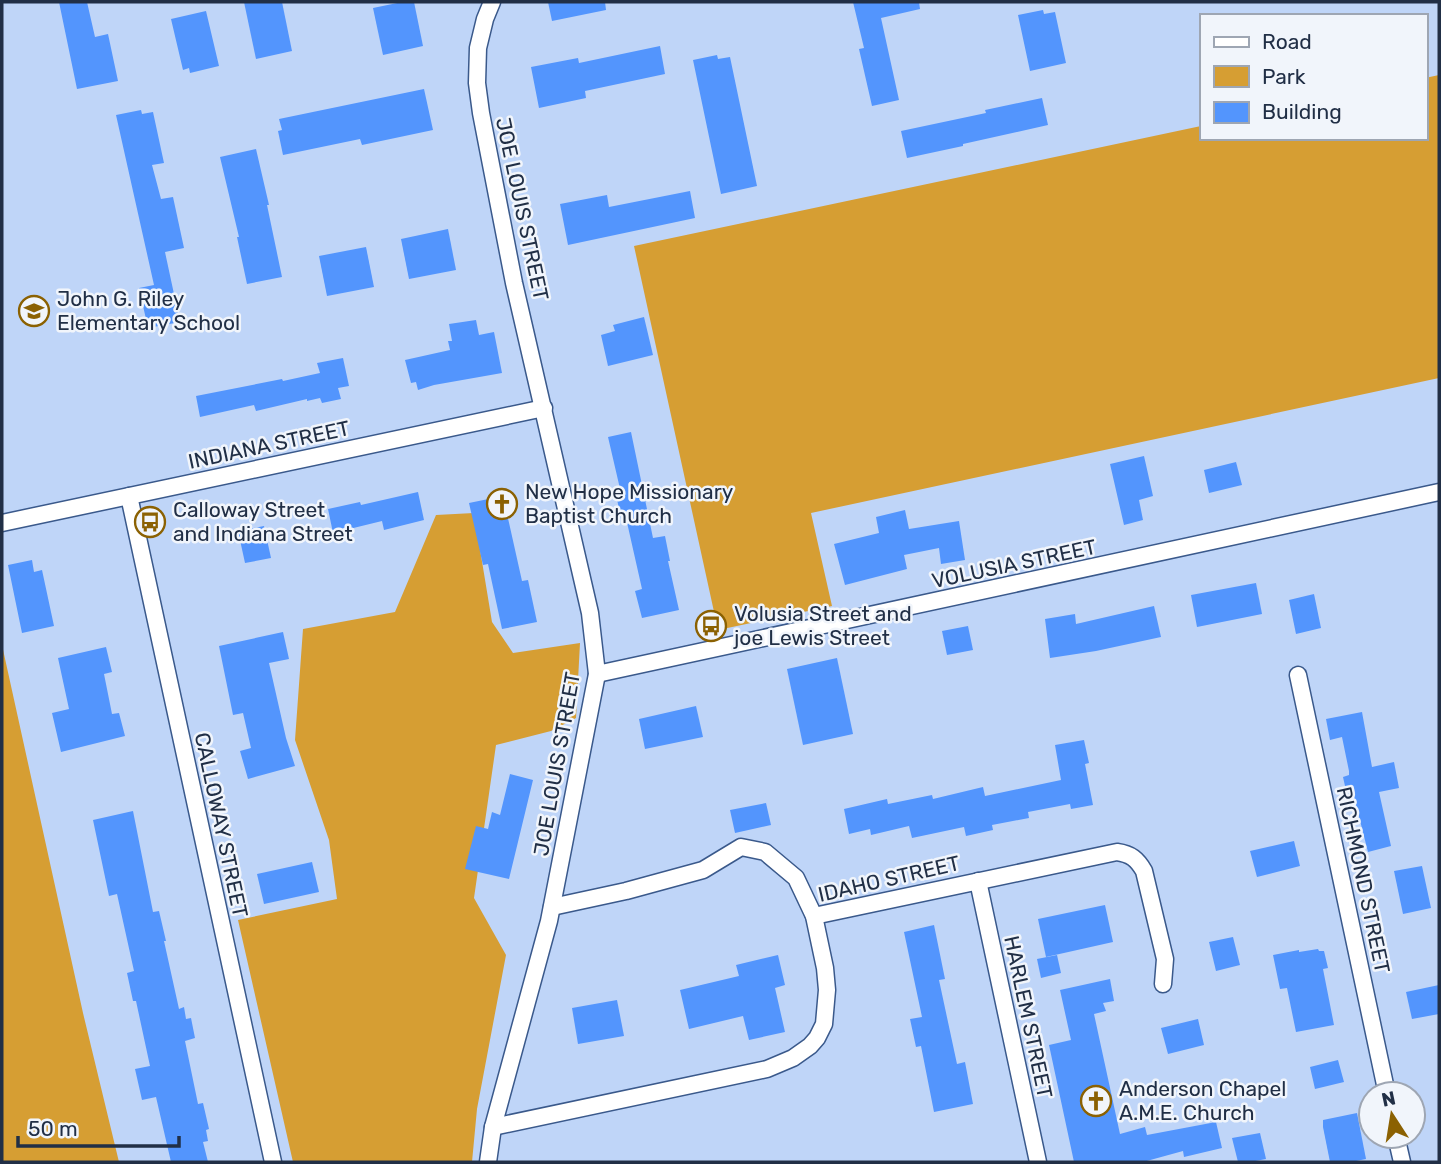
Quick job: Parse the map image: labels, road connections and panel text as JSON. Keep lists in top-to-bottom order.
{
  "streets": {
    "street": [
      "JOE LOUIS STREET",
      "INDIANA STREET",
      "VOLUSIA STREET",
      "CALLOWAY STREET",
      "IDAHO STREET",
      "RICHMOND STREET",
      "HARLEM STREET"
    ]
  },
  "crossings": [
    ["JOE LOUIS STREET", "INDIANA STREET"],
    ["JOE LOUIS STREET", "VOLUSIA STREET"],
    ["JOE LOUIS STREET", "IDAHO STREET"],
    ["INDIANA STREET", "CALLOWAY STREET"],
    ["IDAHO STREET", "HARLEM STREET"]
  ],
  "places": {
    "school or university": ["John G. Riley Elementary School"],
    "church": ["New Hope Missionary Baptist Church", "Anderson Chapel A.M.E. Church"],
    "bus stop": ["Calloway Street and Indiana Street", "Volusia Street and joe Lewis Street"]
  },
  "legend": ["Road", "Park", "Building"],
  "scale_bar": "50 m",
  "north": "top"
}
